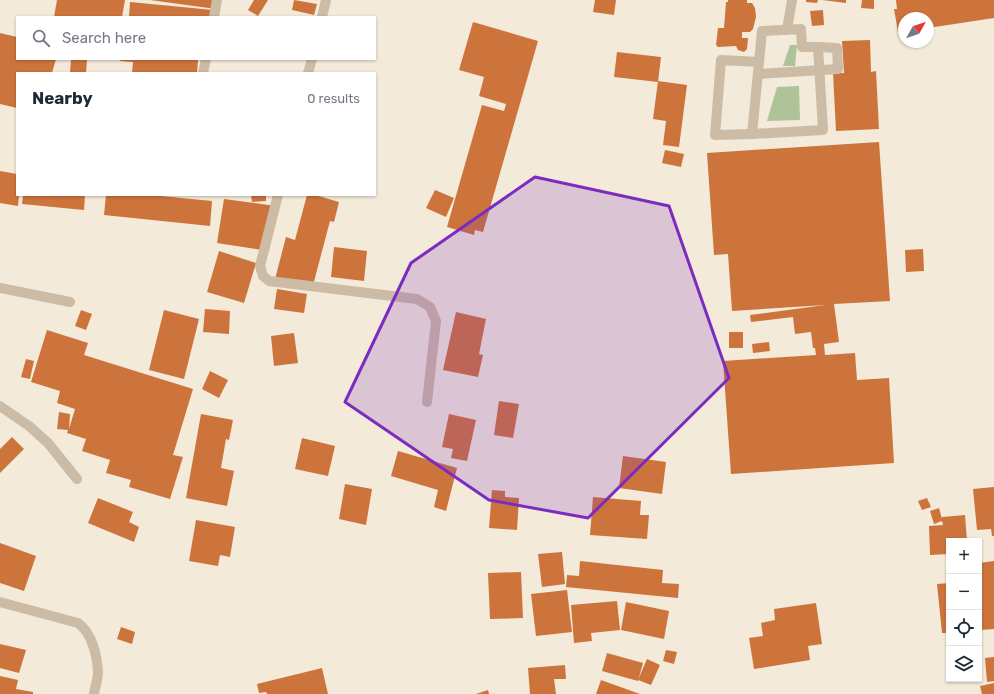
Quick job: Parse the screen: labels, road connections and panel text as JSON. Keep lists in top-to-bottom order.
{
  "north": "top right",
  "page": {
    "search": "Search here",
    "heading": ["Nearby", "0 results"],
    "map_buttons": ["+", "−"]
  }
}
